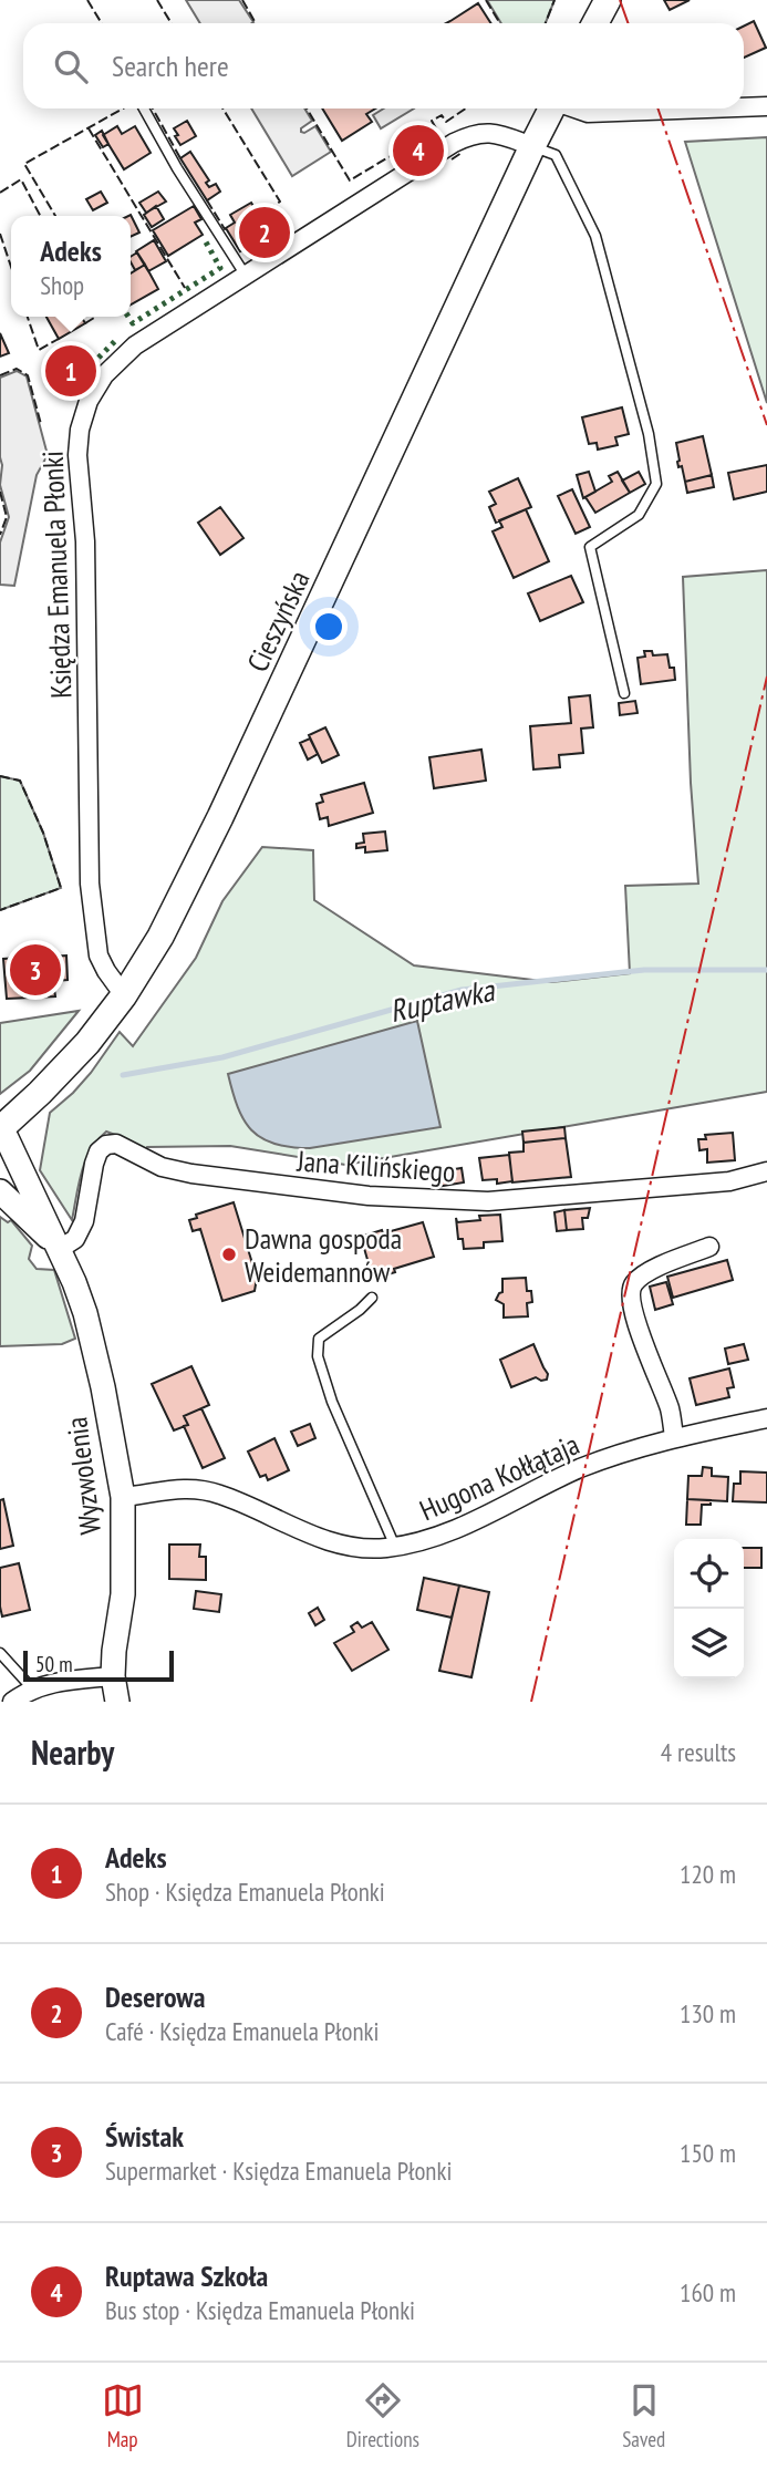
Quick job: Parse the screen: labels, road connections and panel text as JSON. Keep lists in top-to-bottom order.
{
  "streets": {
    "main road": ["Cieszyńska"],
    "street": [
      "Księdza Emanuela Płonki",
      "Jana Kilińskiego",
      "Wyzwolenia",
      "Hugona Kołłątaja"
    ]
  },
  "crossings": [
    ["Księdza Emanuela Płonki", "Cieszyńska"],
    ["Cieszyńska", "Wyzwolenia"],
    ["Jana Kilińskiego", "Wyzwolenia"],
    ["Wyzwolenia", "Hugona Kołłątaja"]
  ],
  "water": ["Ruptawka"],
  "places": ["Dawna gospoda Weidemannów"],
  "scale_bar": "50 m",
  "page": {
    "search": "Search here",
    "pins": [
      "4",
      "2",
      "1",
      "3"
    ],
    "popup": ["Adeks", "Shop"],
    "scale": "50 m",
    "heading": ["Nearby", "4 results"],
    "list": [
      {
        "mark": "1",
        "name": "Adeks",
        "note": "Shop · Księdza Emanuela Płonki",
        "value": "120 m"
      },
      {
        "mark": "2",
        "name": "Deserowa",
        "note": "Café · Księdza Emanuela Płonki",
        "value": "130 m"
      },
      {
        "mark": "3",
        "name": "Świstak",
        "note": "Supermarket · Księdza Emanuela Płonki",
        "value": "150 m"
      },
      {
        "mark": "4",
        "name": "Ruptawa Szkoła",
        "note": "Bus stop · Księdza Emanuela Płonki",
        "value": "160 m"
      }
    ],
    "nav": ["Map", "Directions", "Saved"]
  }
}
